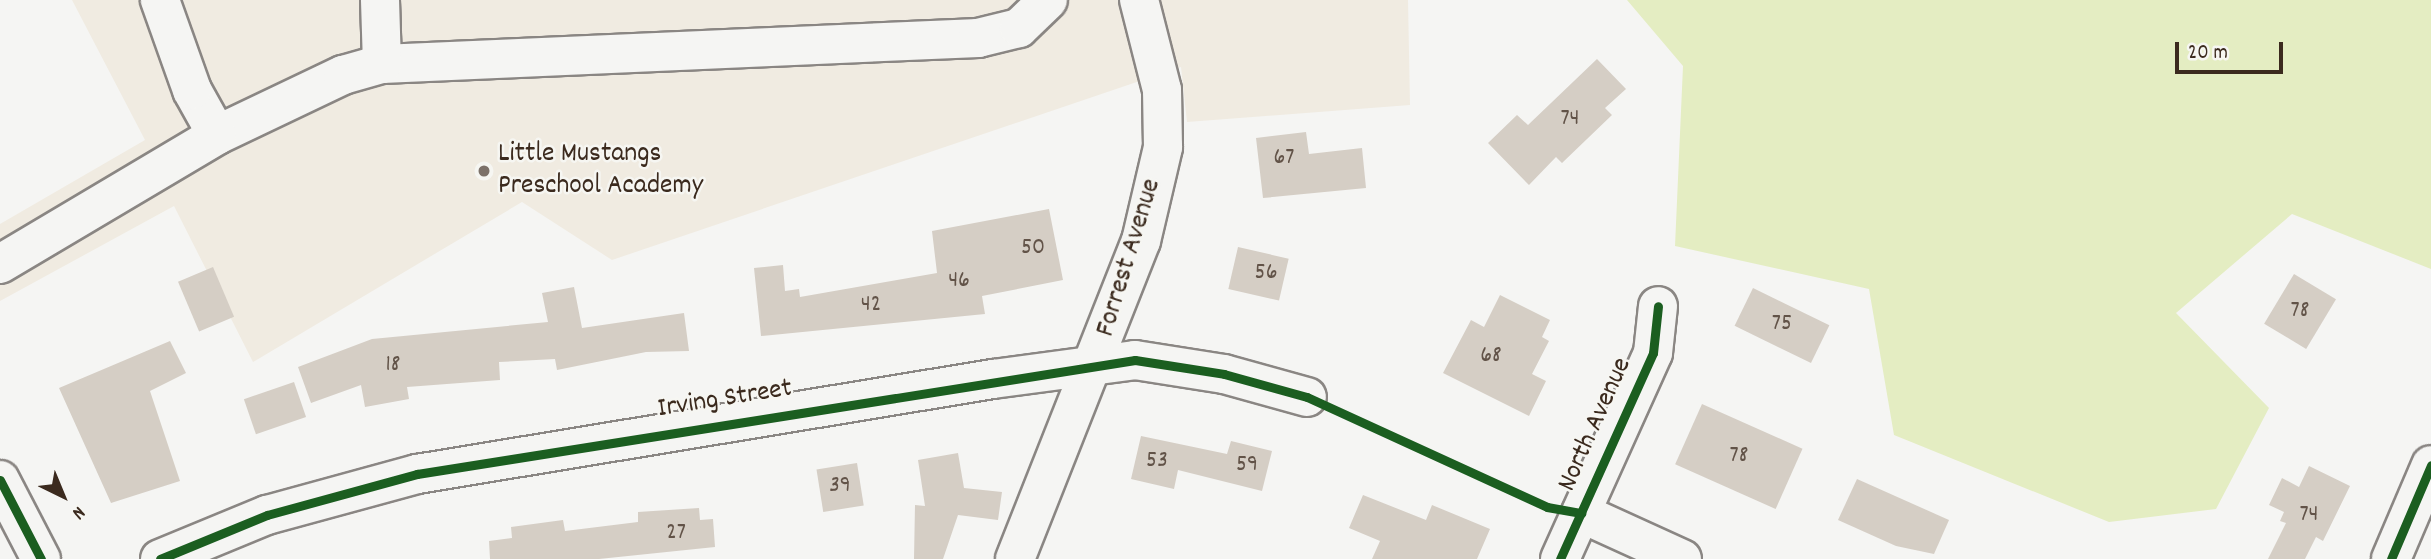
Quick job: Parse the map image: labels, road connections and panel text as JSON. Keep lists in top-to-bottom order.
{
  "streets": {
    "street": ["Forrest Avenue", "Irving Street", "North Avenue"]
  },
  "crossings": [
    ["Forrest Avenue", "Irving Street"]
  ],
  "places": ["Little Mustangs Preschool Academy"],
  "house_numbers": [
    "74",
    "67",
    "50",
    "56",
    "46",
    "42",
    "78",
    "75",
    "68",
    "18",
    "78",
    "53",
    "59",
    "39",
    "74",
    "27"
  ],
  "scale_bar": "20 m",
  "north": "bottom right"
}
